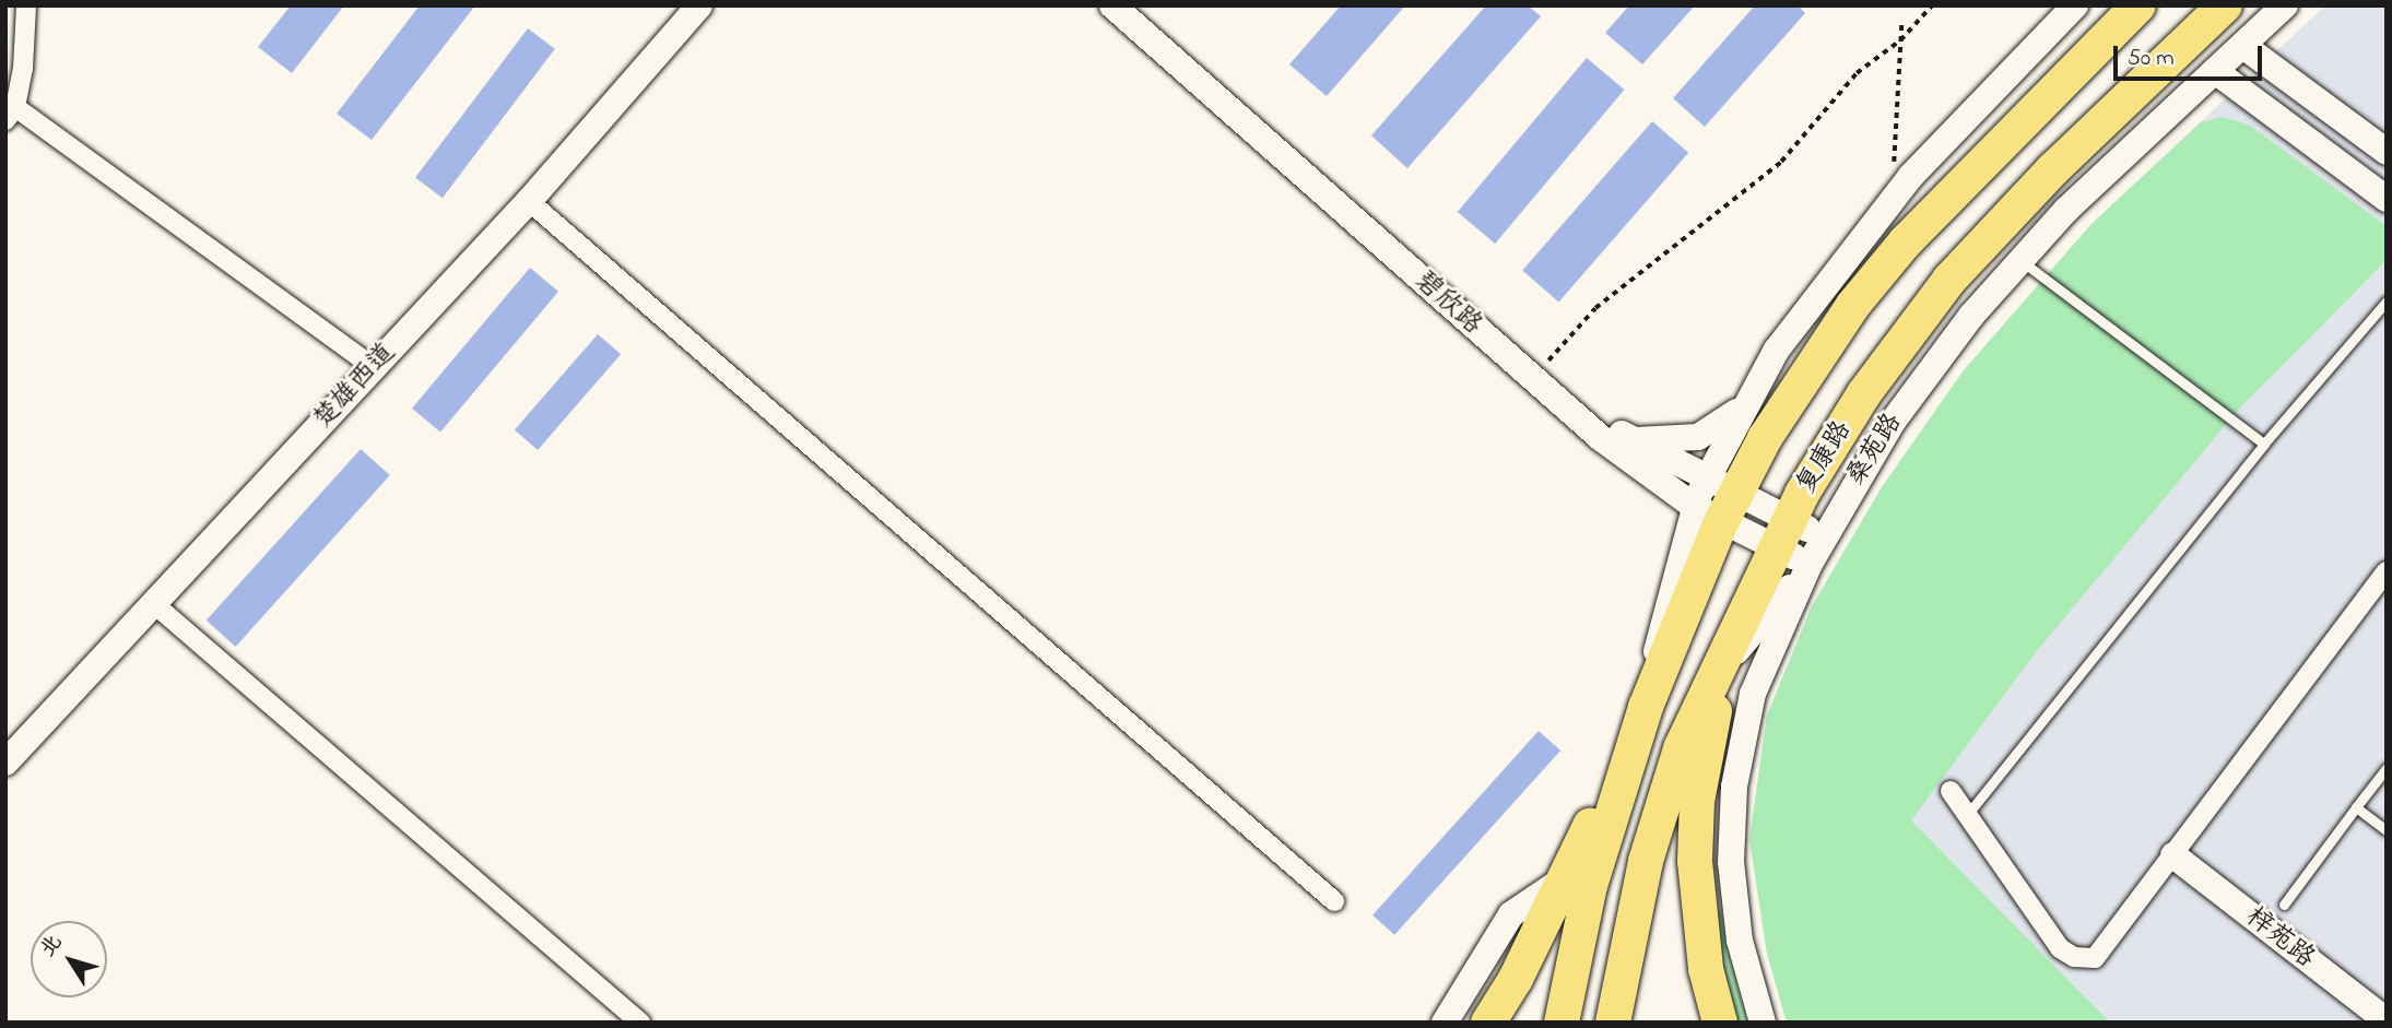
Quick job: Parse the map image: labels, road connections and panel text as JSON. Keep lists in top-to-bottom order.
{
  "streets": {
    "highway": ["复康路"],
    "street": [
      "碧欣路",
      "楚雄西道",
      "桑苑路",
      "梓苑路"
    ]
  },
  "crossings": [
    ["碧欣路", "桑苑路"],
    ["碧欣路", "复康路"]
  ],
  "scale_bar": "50 m",
  "north": "top left"
}
